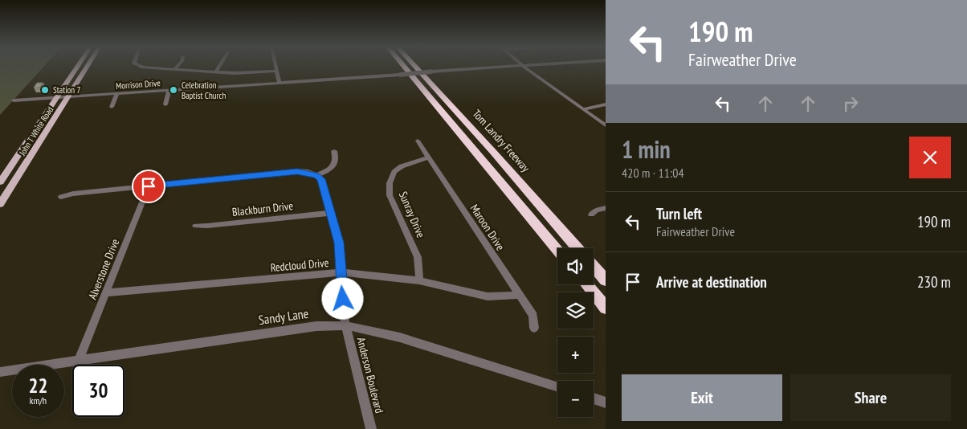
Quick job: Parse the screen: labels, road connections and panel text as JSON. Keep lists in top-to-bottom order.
{
  "streets": {
    "highway": ["Tom Landry Freeway"],
    "main road": ["John T White Road"],
    "street": [
      "Morrison Drive",
      "Blackburn Drive",
      "Sunray Drive",
      "Maroon Drive",
      "Redcloud Drive",
      "Alverstone Drive",
      "Sandy Lane",
      "Anderson Boulevard"
    ]
  },
  "crossings": [
    ["Morrison Drive", "John T White Road"],
    ["Blackburn Drive", "Anderson Boulevard"],
    ["Sunray Drive", "Maroon Drive"],
    ["Sunray Drive", "Redcloud Drive"],
    ["Maroon Drive", "Redcloud Drive"],
    ["Redcloud Drive", "Alverstone Drive"],
    ["Redcloud Drive", "Anderson Boulevard"],
    ["Alverstone Drive", "Sandy Lane"],
    ["Sandy Lane", "Anderson Boulevard"]
  ],
  "places": ["Station 7", "Celebration Baptist Church"],
  "page": {
    "turn": ["190 m", "Fairweather Drive"],
    "heading": ["1 min", "420 m · 11:04"],
    "list": [
      {
        "name": "Turn left",
        "note": "Fairweather Drive",
        "value": "190 m"
      },
      {
        "name": "Arrive at destination",
        "value": "230 m"
      }
    ],
    "map_buttons": ["+", "−"],
    "speed": "22 km/h",
    "limit": "30",
    "buttons": ["Exit", "Share"]
  }
}
